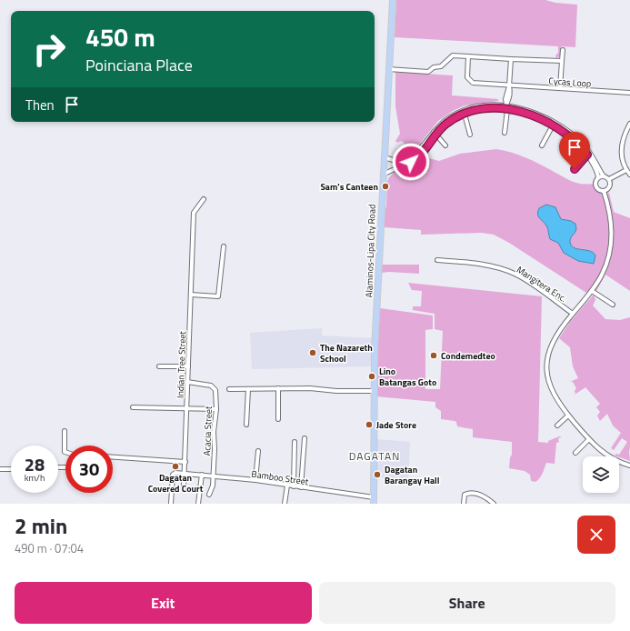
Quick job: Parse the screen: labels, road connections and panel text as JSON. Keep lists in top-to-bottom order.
{
  "streets": {
    "main road": ["Alaminos-Lipa City Road"],
    "street": [
      "Cycas Loop",
      "Mangitera Enc.",
      "Indian Tree Street",
      "Acacia Street",
      "Bamboo Street"
    ]
  },
  "crossings": [
    ["Alaminos-Lipa City Road", "Bamboo Street"],
    ["Indian Tree Street", "Acacia Street"],
    ["Indian Tree Street", "Bamboo Street"],
    ["Acacia Street", "Bamboo Street"]
  ],
  "districts": ["DAGATAN"],
  "places": [
    "Sam's Canteen",
    "The Nazareth School",
    "Condemedteo",
    "Lino Batangas Goto",
    "Jade Store",
    "Dagatan Covered Court",
    "Dagatan Barangay Hall"
  ],
  "page": {
    "turn": ["450 m", "Poinciana Place"],
    "then": "Then",
    "speed": "28 km/h",
    "limit": "30",
    "heading": ["2 min", "490 m · 07:04"],
    "buttons": ["Exit", "Share"]
  }
}
